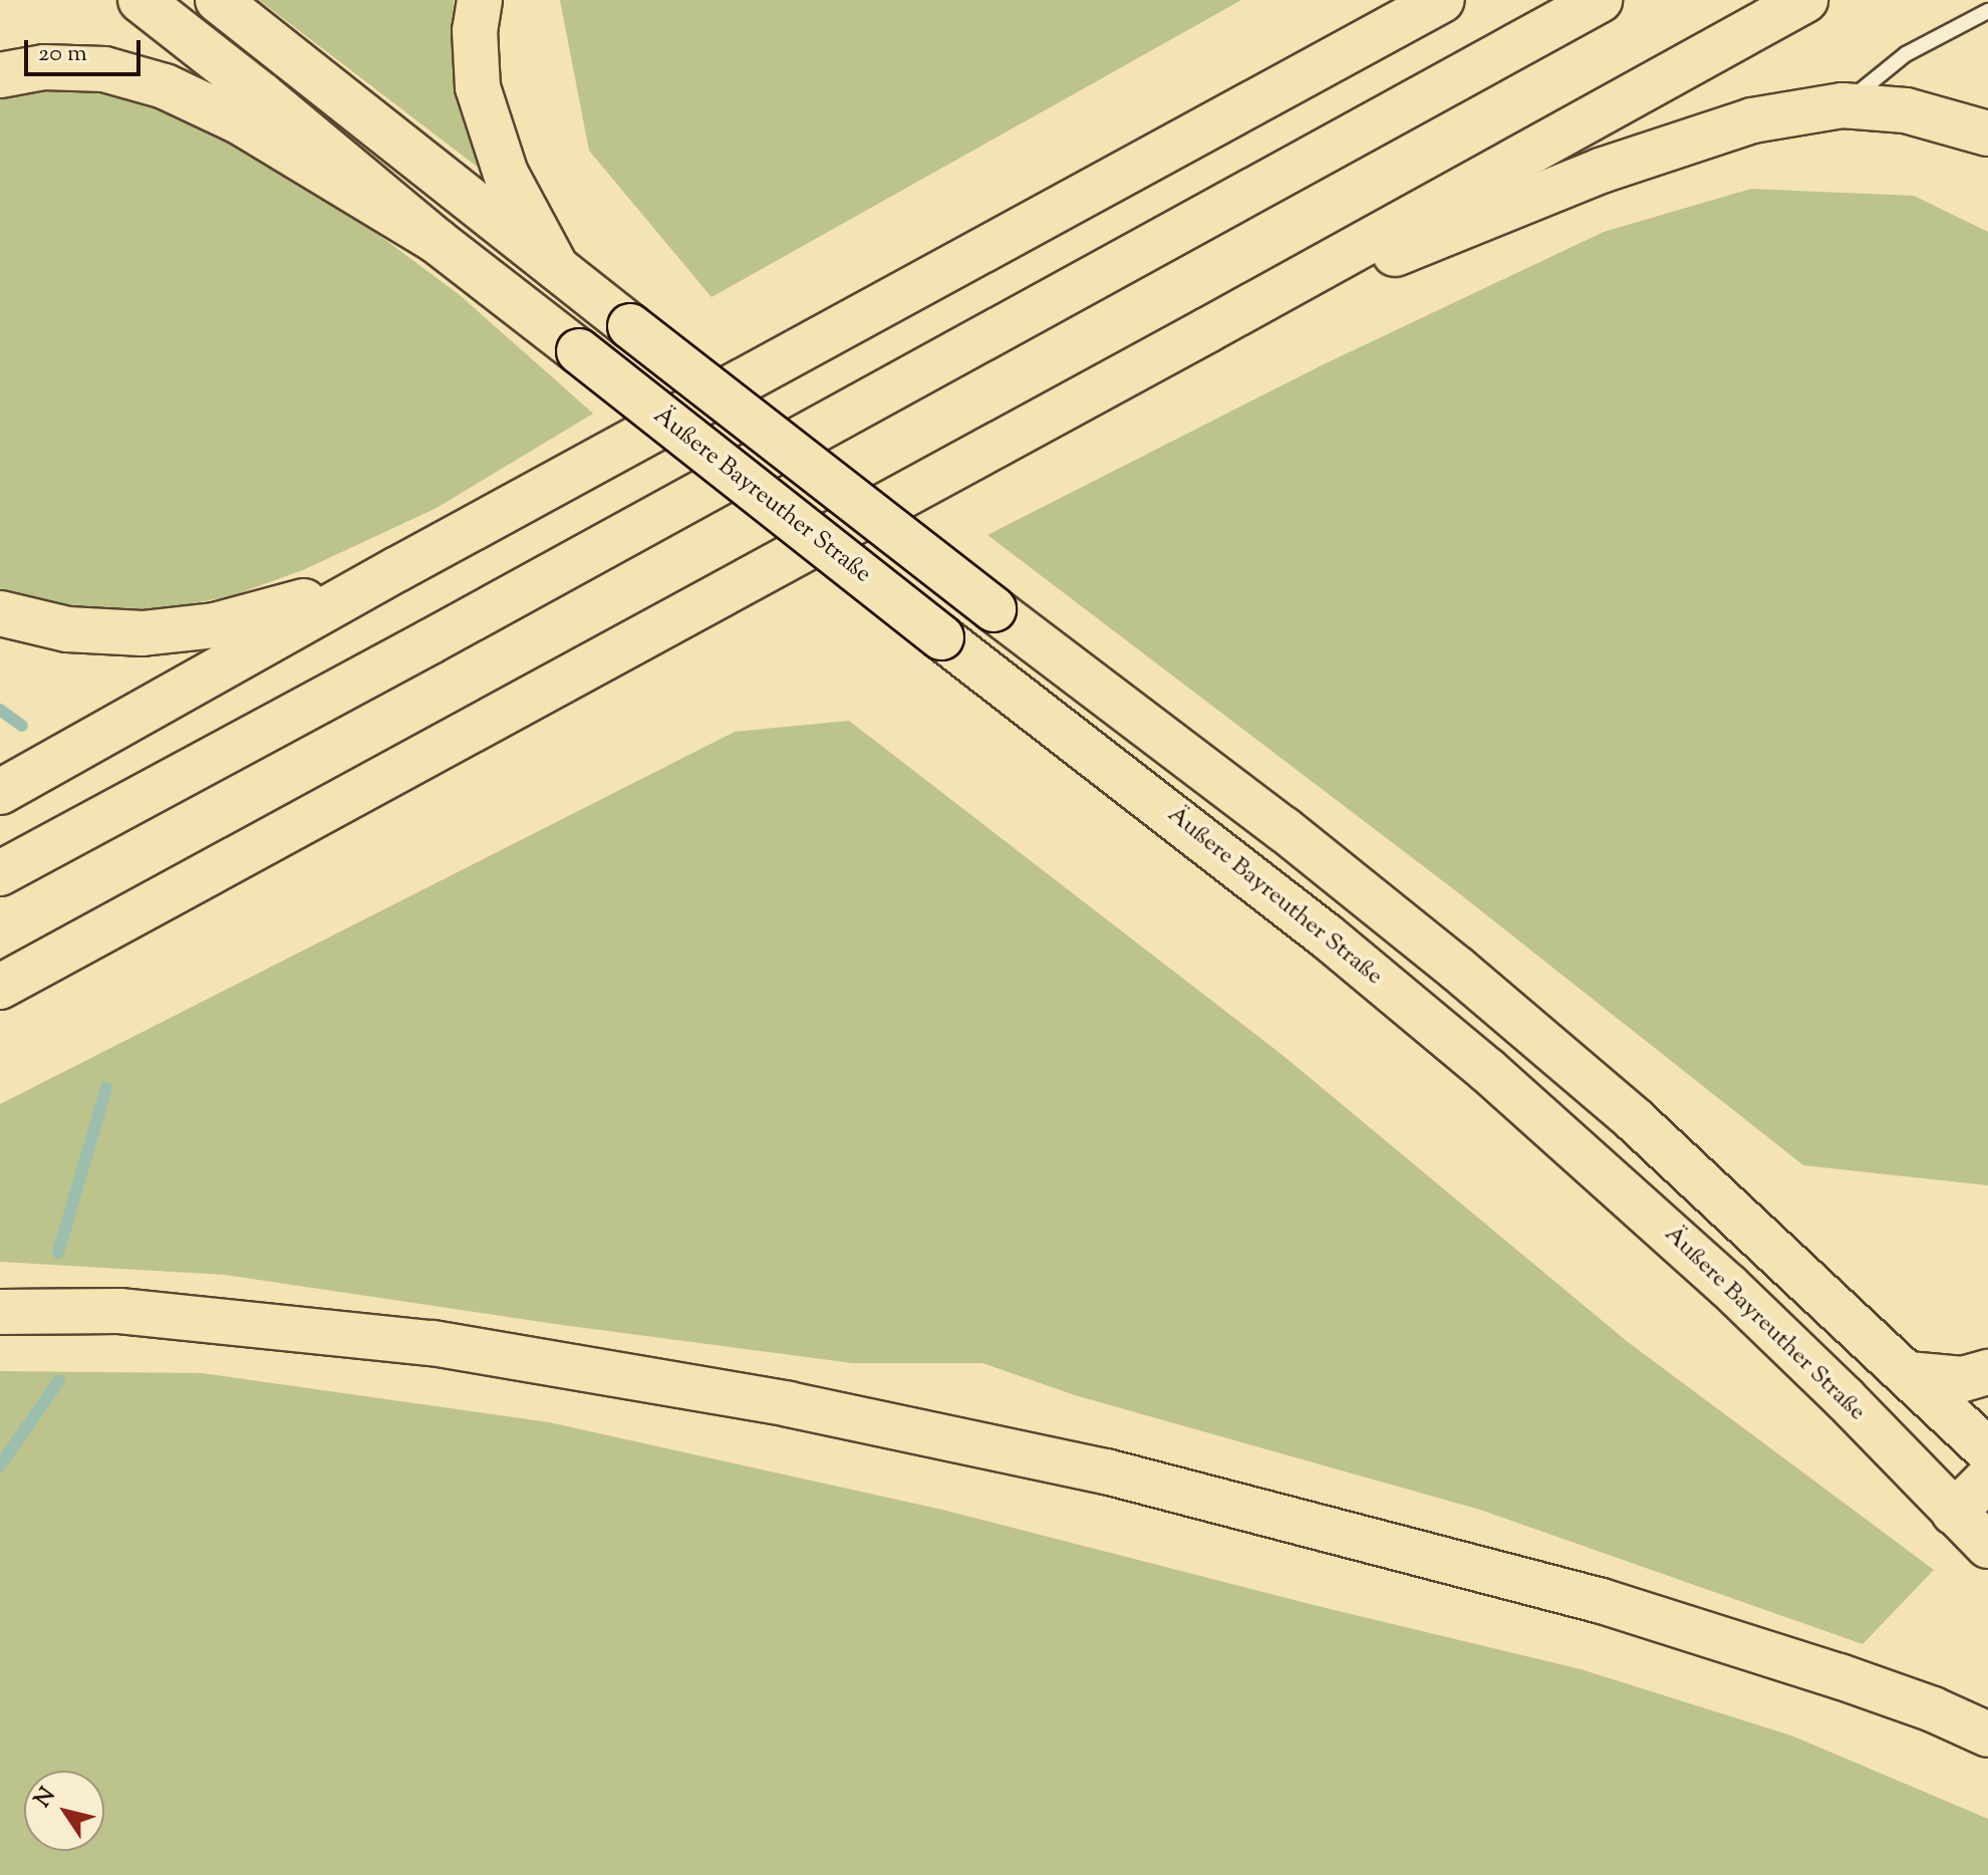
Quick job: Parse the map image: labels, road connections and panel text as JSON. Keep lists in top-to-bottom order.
{
  "streets": {
    "main road": ["Äußere Bayreuther Straße"]
  },
  "scale_bar": "20 m",
  "north": "top left"
}
